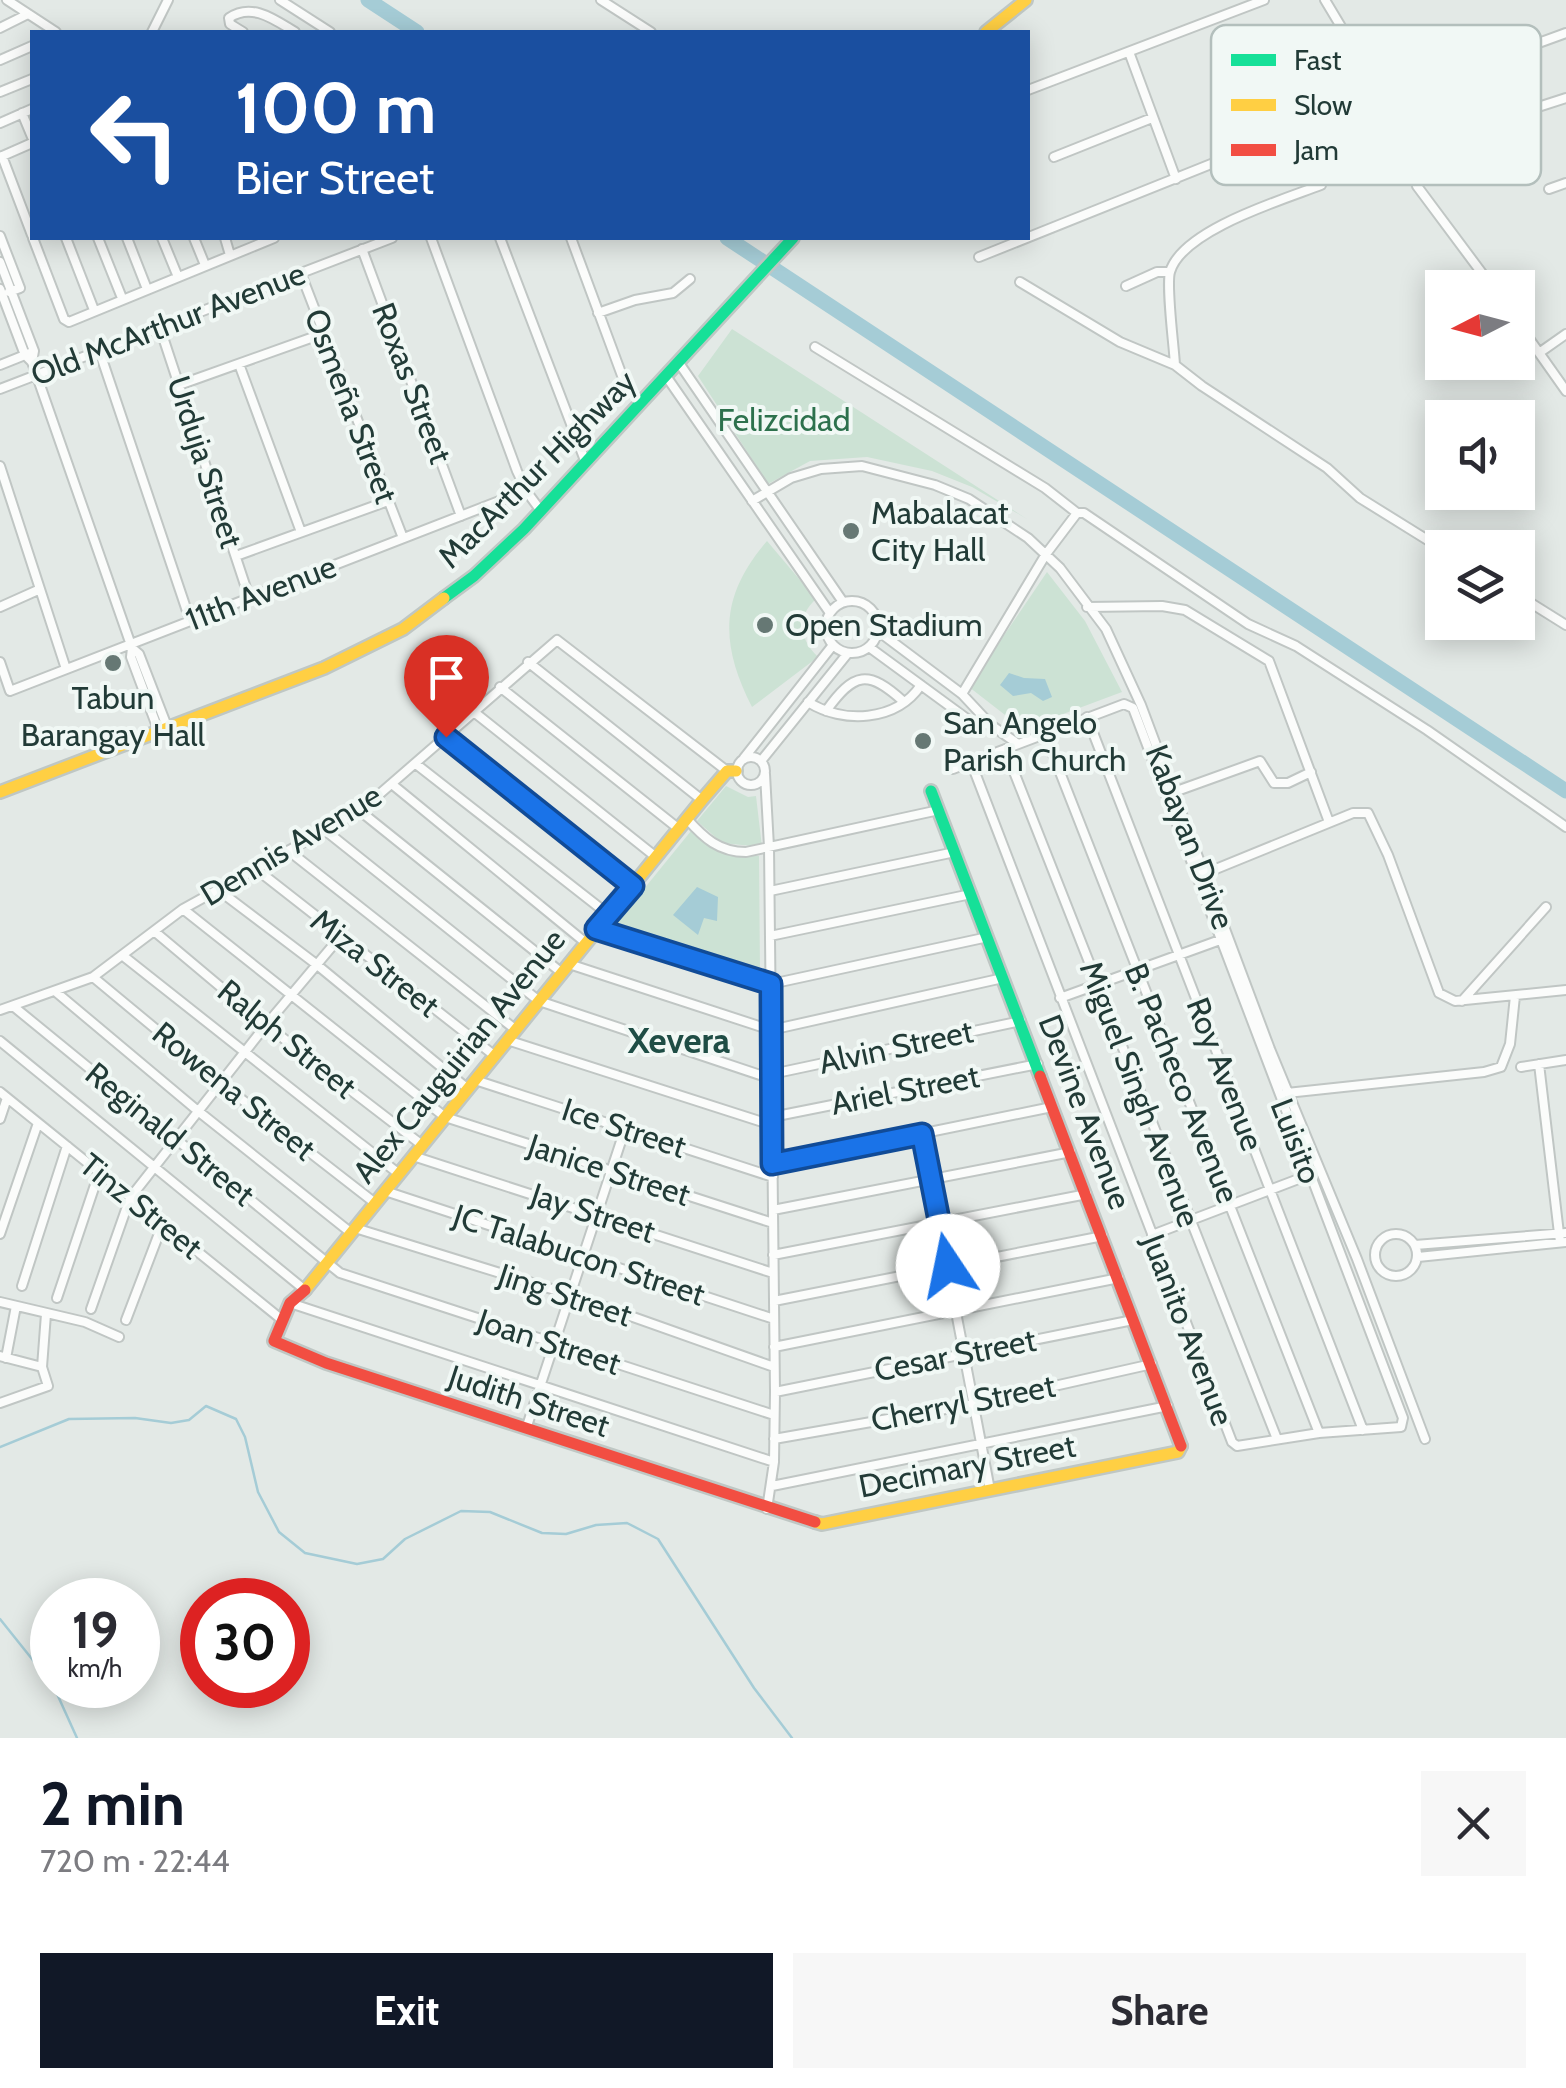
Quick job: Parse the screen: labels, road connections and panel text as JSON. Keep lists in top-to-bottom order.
{
  "streets": {
    "main road": [
      "MacArthur Highway",
      "Alex Cauguirian Avenue",
      "Devine Avenue",
      "Judith Street",
      "Decimary Street"
    ],
    "street": [
      "Old McArthur Avenue",
      "Roxas Street",
      "Osmeña Street",
      "Urduja Street",
      "11th Avenue",
      "Kabayan Drive",
      "Dennis Avenue",
      "Miza Street",
      "Ralph Street",
      "Alvin Street",
      "Roy Avenue",
      "B. Pacheco Avenue",
      "Ariel Street",
      "Rowena Street",
      "Miguel Singh Avenue",
      "Ice Street",
      "Reginald Street",
      "Luisito",
      "Janice Street",
      "Tinz Street",
      "Jay Street",
      "JC Talabucon Street",
      "Jing Street",
      "Juanito Avenue",
      "Joan Street",
      "Cesar Street",
      "Cherryl Street"
    ]
  },
  "crossings": [
    ["Old McArthur Avenue", "Roxas Street"],
    ["Old McArthur Avenue", "Osmeña Street"],
    ["Old McArthur Avenue", "Urduja Street"],
    ["Roxas Street", "11th Avenue"],
    ["Osmeña Street", "11th Avenue"],
    ["Urduja Street", "11th Avenue"],
    ["Dennis Avenue", "Miza Street"],
    ["Dennis Avenue", "Ralph Street"],
    ["Dennis Avenue", "Alex Cauguirian Avenue"],
    ["Dennis Avenue", "Rowena Street"],
    ["Dennis Avenue", "Reginald Street"],
    ["Miza Street", "Alex Cauguirian Avenue"],
    ["Ralph Street", "Alex Cauguirian Avenue"],
    ["Ralph Street", "Jay Street"],
    ["Alvin Street", "Devine Avenue"],
    ["Alex Cauguirian Avenue", "Rowena Street"],
    ["Alex Cauguirian Avenue", "Ice Street"],
    ["Alex Cauguirian Avenue", "Reginald Street"],
    ["Alex Cauguirian Avenue", "Janice Street"],
    ["Alex Cauguirian Avenue", "Tinz Street"],
    ["Alex Cauguirian Avenue", "Jay Street"],
    ["Alex Cauguirian Avenue", "JC Talabucon Street"],
    ["Alex Cauguirian Avenue", "Jing Street"],
    ["Alex Cauguirian Avenue", "Joan Street"],
    ["Alex Cauguirian Avenue", "Judith Street"],
    ["Roy Avenue", "Luisito"],
    ["B. Pacheco Avenue", "Luisito"],
    ["Ariel Street", "Devine Avenue"],
    ["Miguel Singh Avenue", "Luisito"],
    ["Devine Avenue", "Cesar Street"],
    ["Devine Avenue", "Cherryl Street"],
    ["Devine Avenue", "Decimary Street"],
    ["Reginald Street", "Joan Street"],
    ["Luisito", "Juanito Avenue"],
    ["Judith Street", "Decimary Street"]
  ],
  "districts": ["Xevera"],
  "parks": ["Felizcidad"],
  "places": [
    "Mabalacat City Hall",
    "Open Stadium",
    "Tabun Barangay Hall",
    "San Angelo Parish Church"
  ],
  "legend": ["Fast", "Slow", "Jam"],
  "north": "left",
  "page": {
    "turn": ["100 m", "Bier Street"],
    "speed": "19 km/h",
    "limit": "30",
    "heading": ["2 min", "720 m · 22:44"],
    "buttons": ["Exit", "Share"]
  }
}
